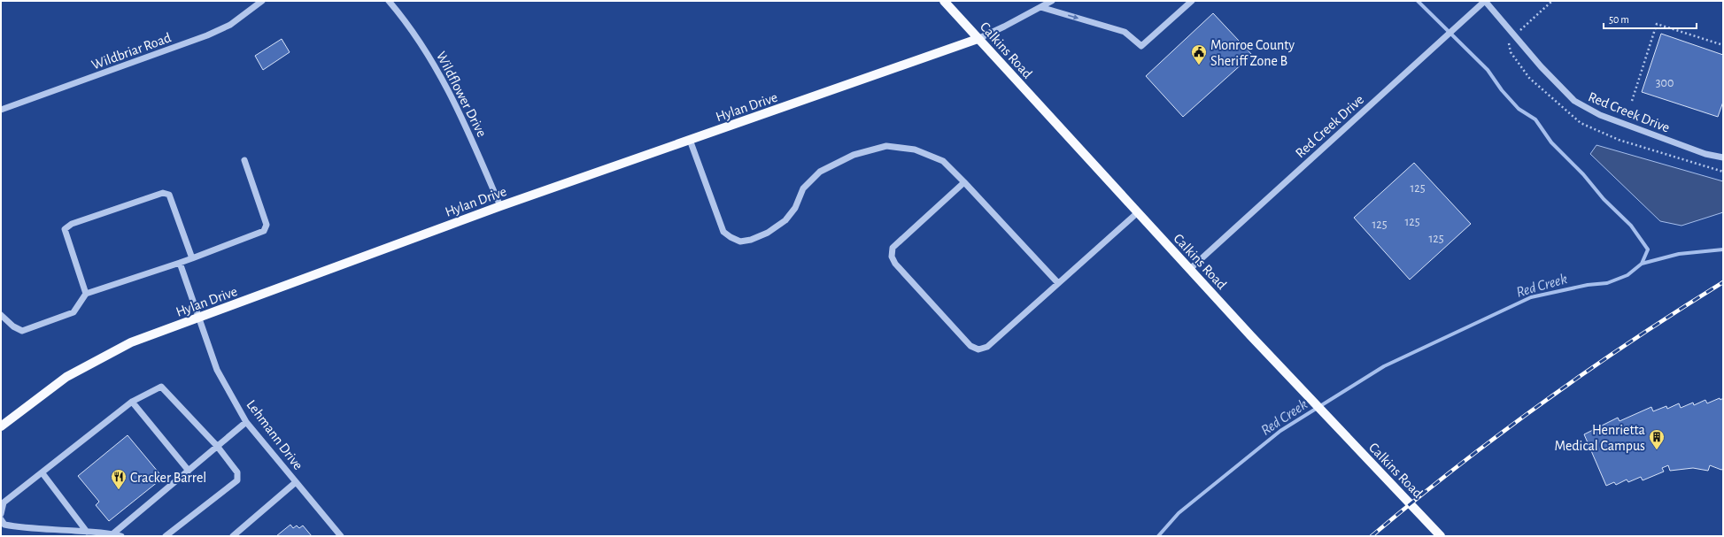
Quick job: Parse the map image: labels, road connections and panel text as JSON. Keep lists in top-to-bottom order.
{
  "streets": {
    "main road": ["Calkins Road", "Hylan Drive"],
    "street": [
      "Wildbriar Road",
      "Wildflower Drive",
      "Red Creek Drive",
      "Lehmann Drive"
    ]
  },
  "crossings": [
    ["Calkins Road", "Hylan Drive"],
    ["Calkins Road", "Red Creek Drive"],
    ["Wildflower Drive", "Hylan Drive"],
    ["Hylan Drive", "Lehmann Drive"]
  ],
  "water": ["Red Creek"],
  "places": {
    "public building": ["Monroe County Sheriff Zone B"],
    "building": ["Henrietta Medical Campus"],
    "restaurant": ["Cracker Barrel"]
  },
  "house_numbers": [
    "300",
    "125",
    "125",
    "125",
    "125"
  ],
  "scale_bar": "50 m"
}
